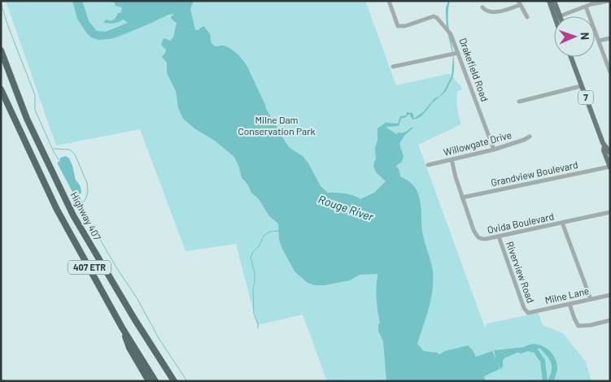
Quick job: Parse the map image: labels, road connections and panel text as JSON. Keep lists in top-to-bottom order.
{
  "streets": {
    "highway": ["Highway 407", "407 ETR"],
    "main road": ["7"],
    "street": [
      "Drakefield Road",
      "Willowgate Drive",
      "Grandview Boulevard",
      "Ovida Boulevard",
      "Riverview Road",
      "Milne Lane"
    ]
  },
  "crossings": [
    ["Drakefield Road", "Willowgate Drive"],
    ["7", "Grandview Boulevard"],
    ["Grandview Boulevard", "Ovida Boulevard"],
    ["Ovida Boulevard", "Riverview Road"],
    ["Riverview Road", "Milne Lane"]
  ],
  "water": ["Rouge River"],
  "parks": ["Milne Dam Conservation Park"],
  "north": "right"
}
